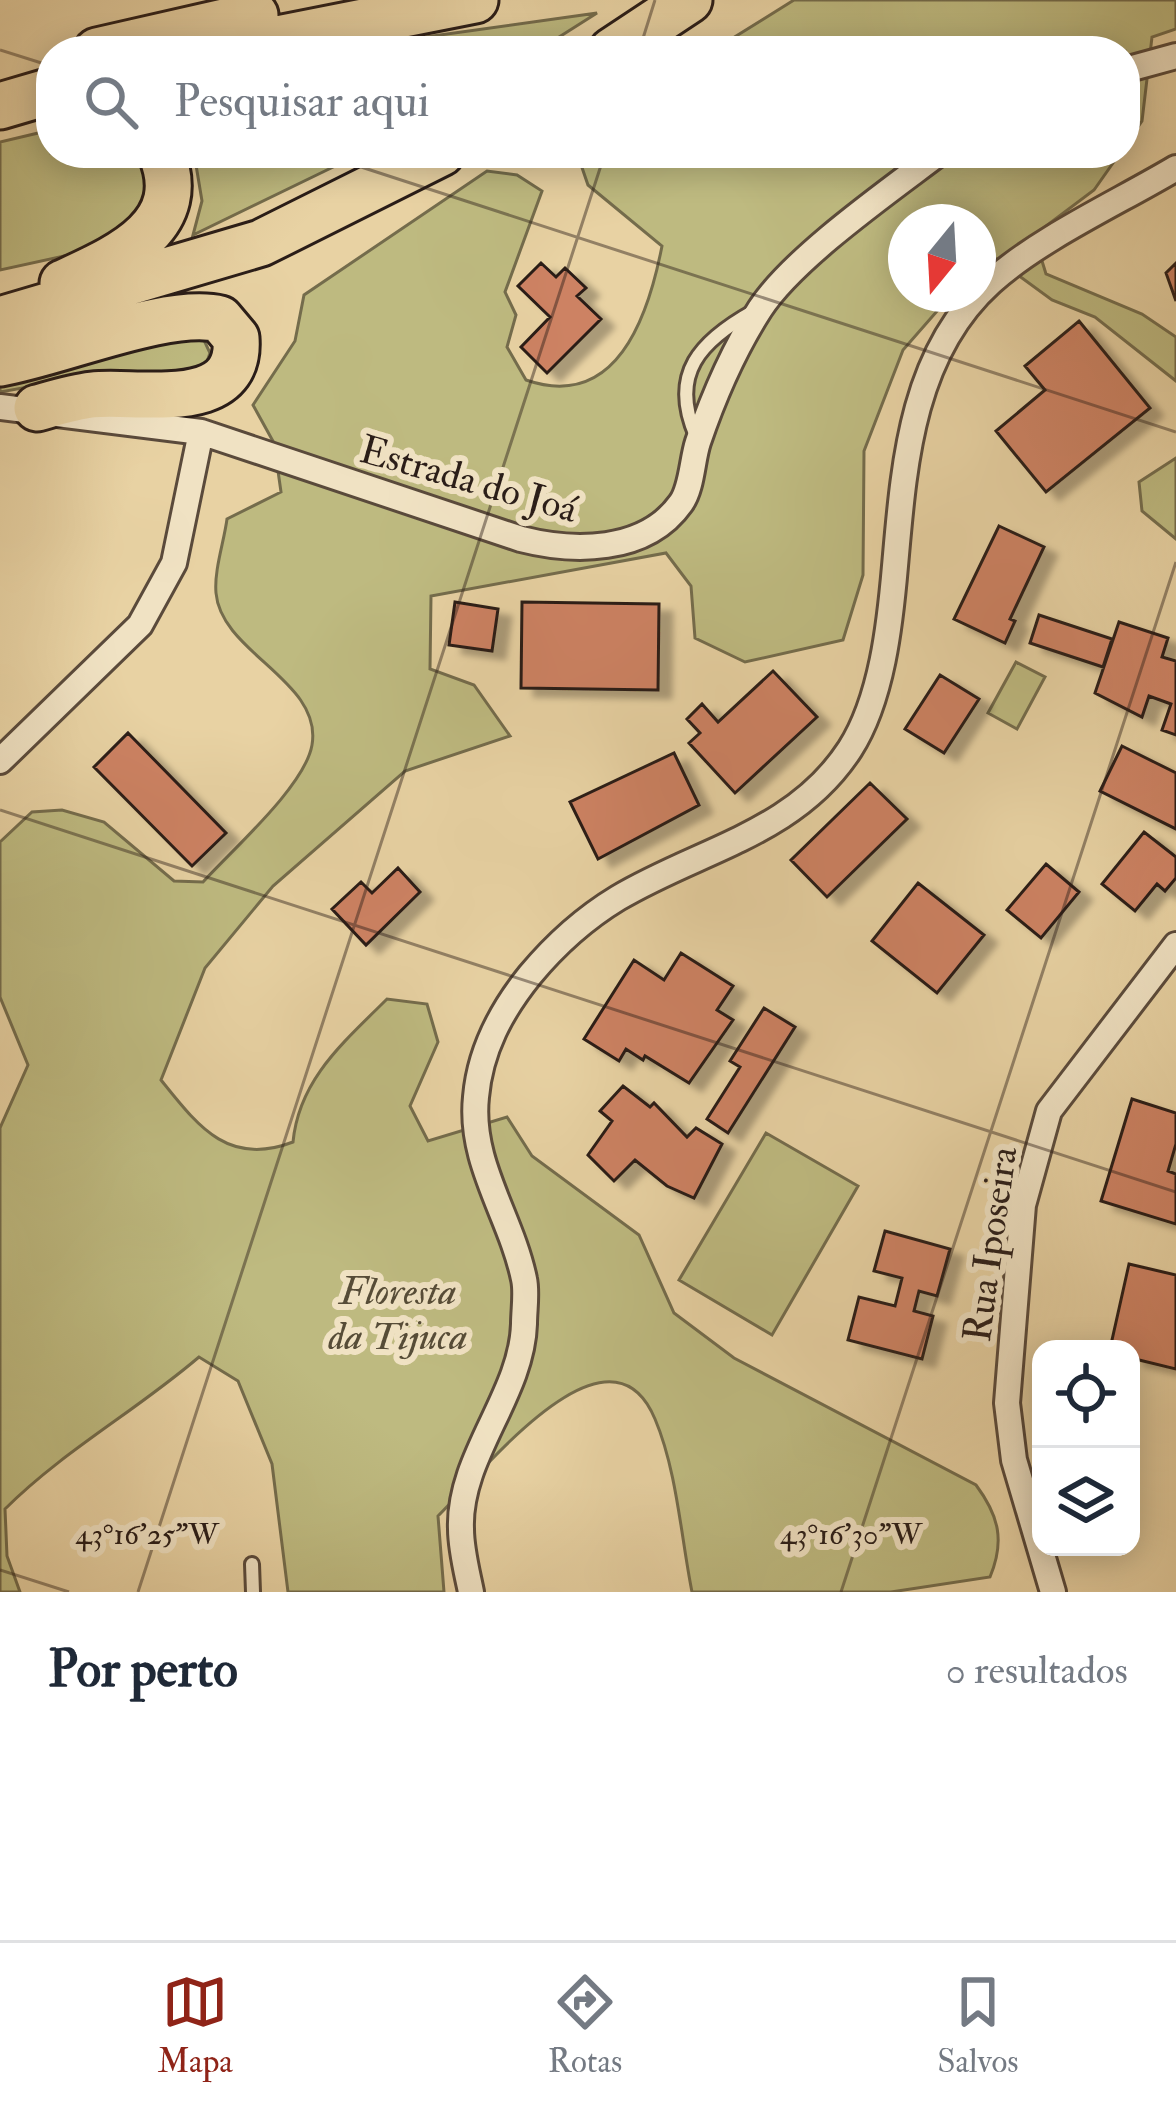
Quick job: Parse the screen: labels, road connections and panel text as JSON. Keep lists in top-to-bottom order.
{
  "streets": {
    "street": ["Estrada do Joá", "Rua Iposeira"]
  },
  "parks": ["Floresta da Tijuca"],
  "north": "bottom",
  "page": {
    "search": "Pesquisar aqui",
    "heading": ["Por perto", "0 resultados"],
    "nav": ["Mapa", "Rotas", "Salvos"]
  },
  "coordinates": ["43°16'25\"W", "43°16'30\"W"]
}
